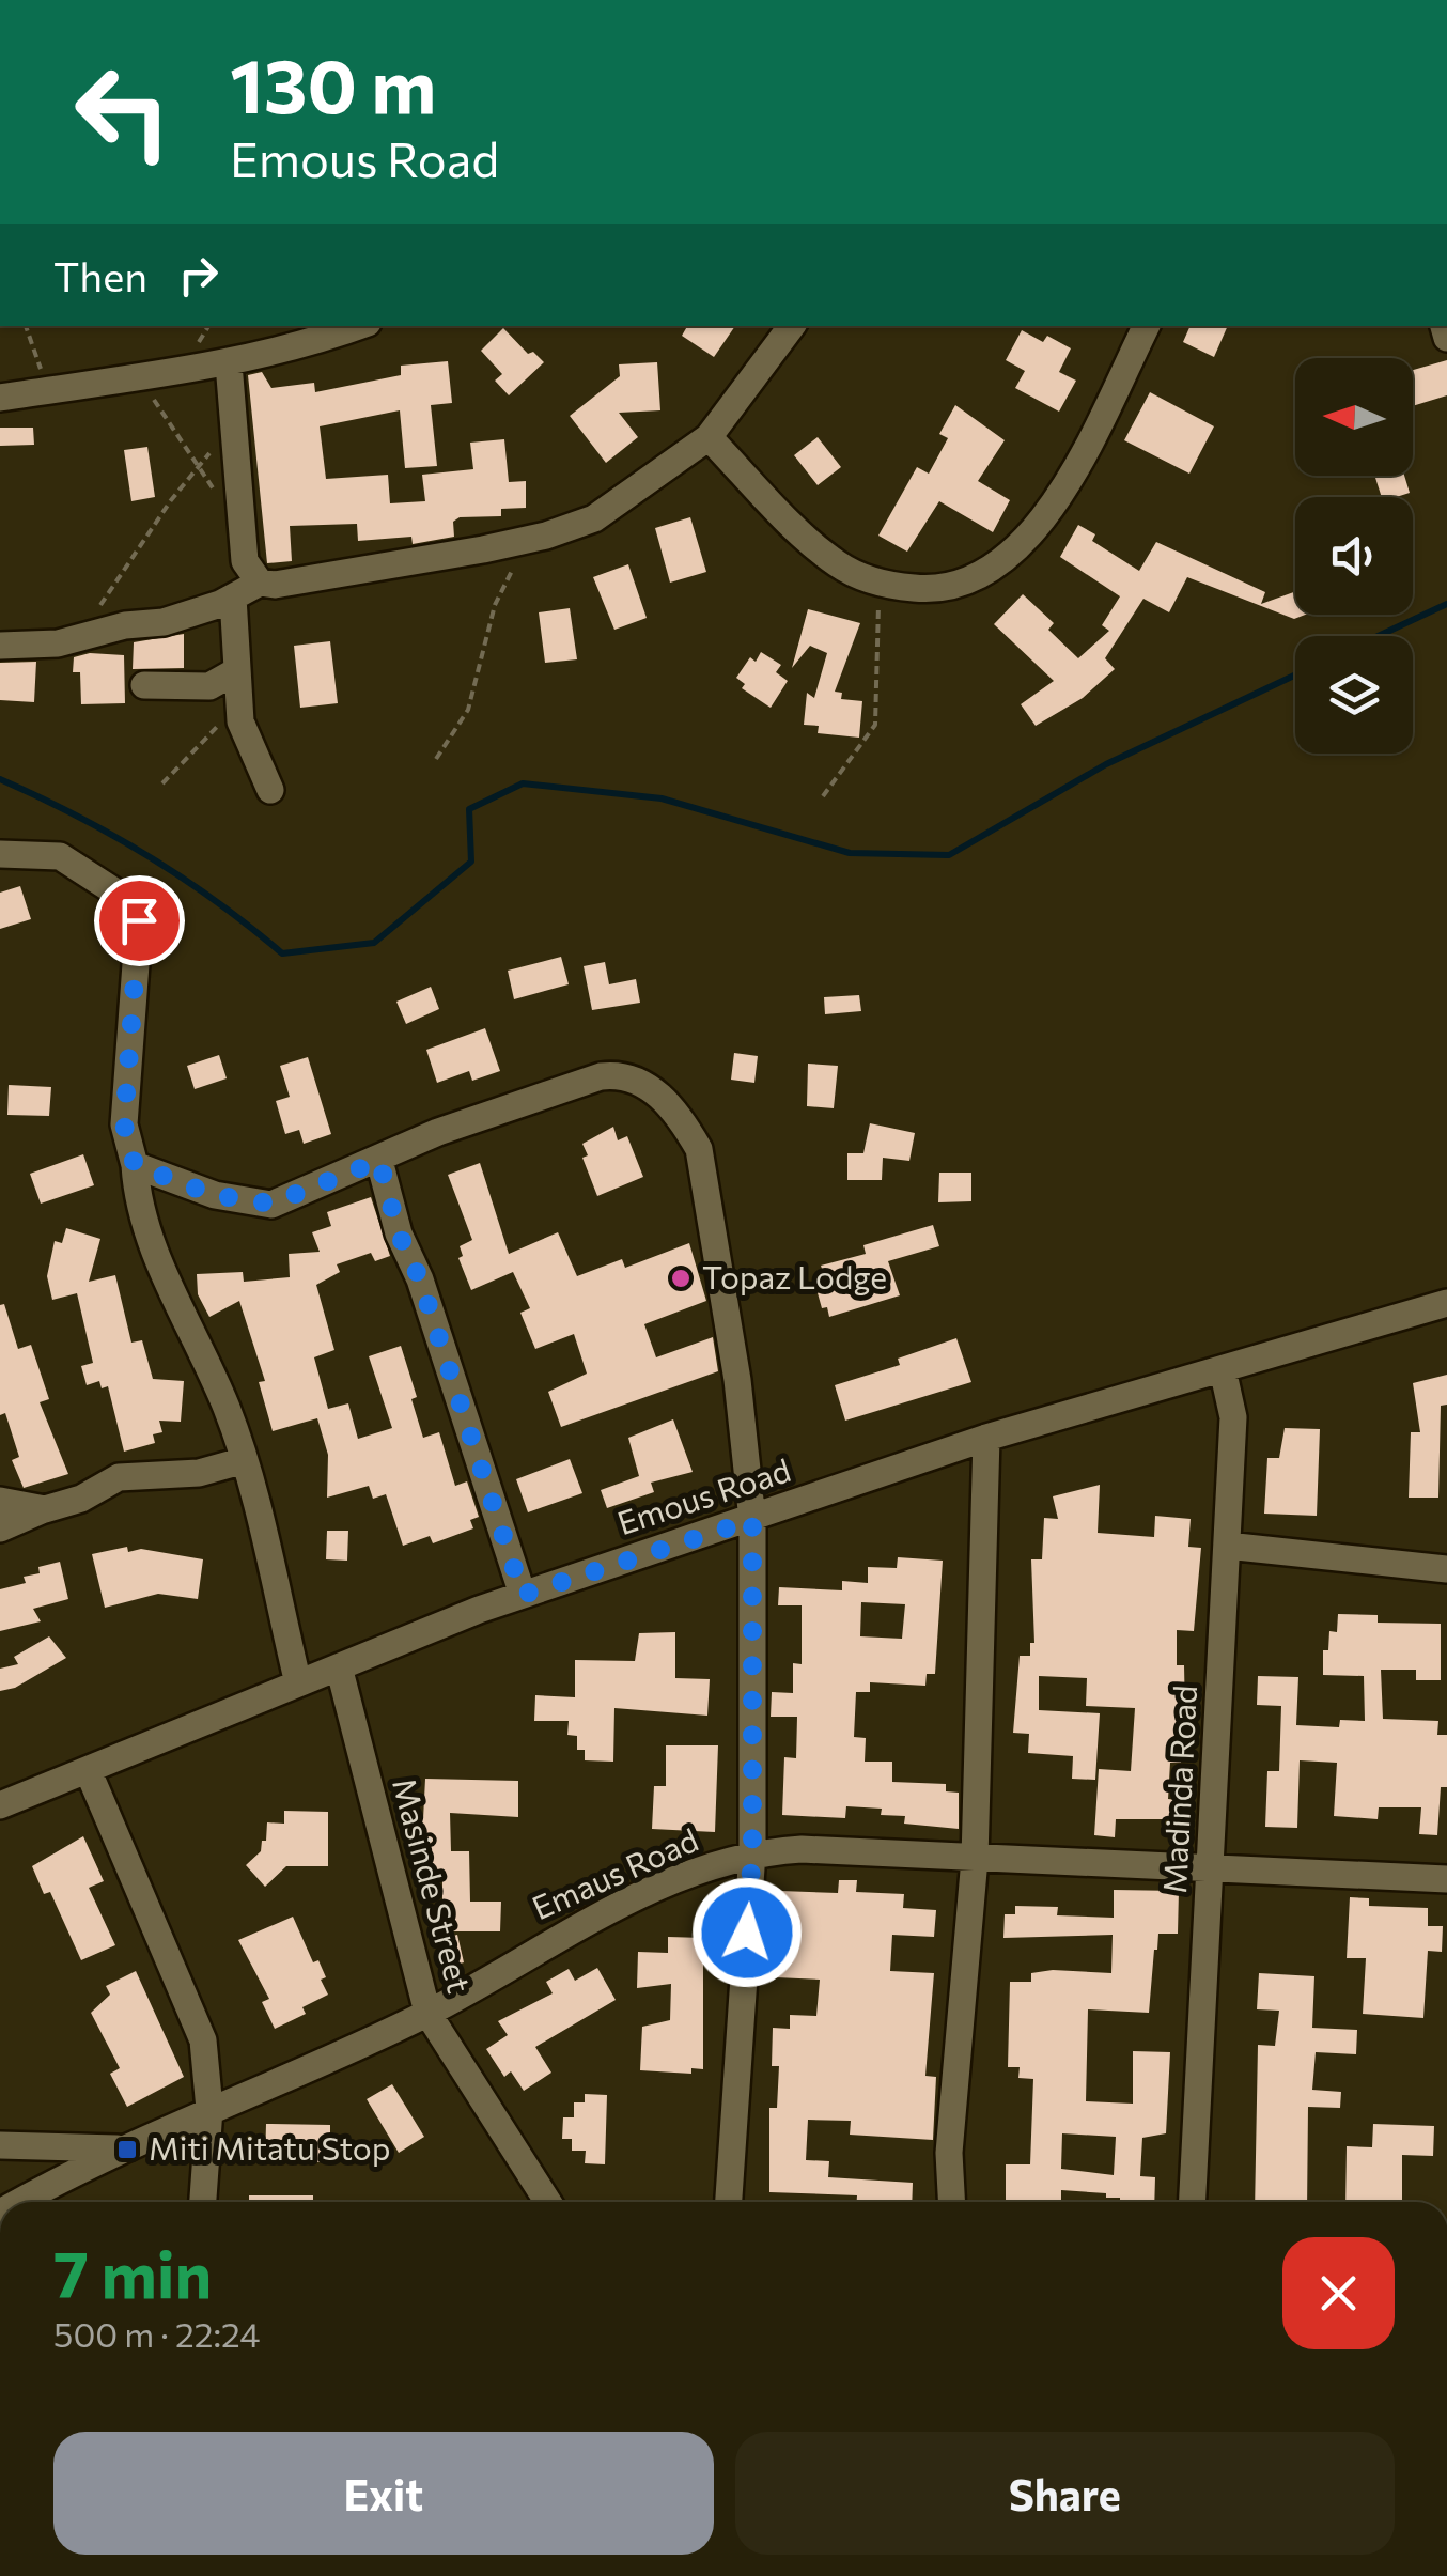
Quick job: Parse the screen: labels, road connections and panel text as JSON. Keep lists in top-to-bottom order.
{
  "streets": {
    "street": [
      "Emous Road",
      "Madinda Road",
      "Emaus Road",
      "Masinde Street"
    ]
  },
  "crossings": [
    ["Emous Road", "Madinda Road"],
    ["Emous Road", "Masinde Street"],
    ["Madinda Road", "Emaus Road"],
    ["Emaus Road", "Masinde Street"]
  ],
  "places": {
    "other": ["Topaz Lodge"],
    "transit": ["Miti Mitatu Stop"]
  },
  "north": "left",
  "page": {
    "turn": ["130 m", "Emous Road"],
    "then": "Then",
    "heading": ["7 min", "500 m · 22:24"],
    "buttons": ["Exit", "Share"]
  }
}
